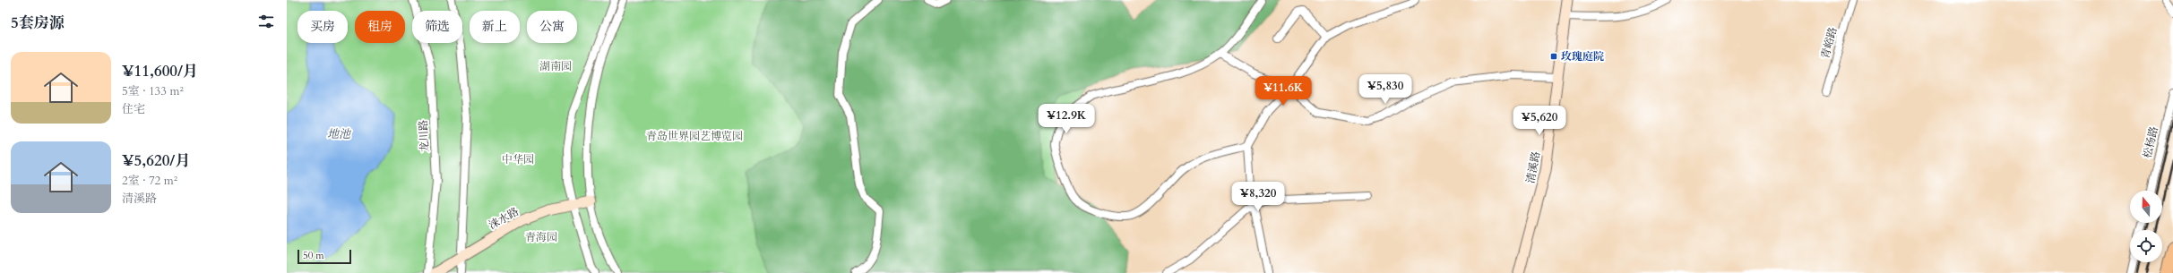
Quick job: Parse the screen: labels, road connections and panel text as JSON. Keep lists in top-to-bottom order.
{
  "streets": {
    "street": [
      "青峪路",
      "龙川路",
      "松杨路",
      "清溪路",
      "涞水路"
    ]
  },
  "water": ["地池"],
  "parks": [
    "湖南园",
    "青岛世界园艺博览园",
    "中华园",
    "青海园"
  ],
  "places": {
    "transit": ["玫瑰庭院"]
  },
  "scale_bar": "50 m",
  "north": "top",
  "page": {
    "heading": "5套房源",
    "chip": [
      "买房",
      "租房",
      "筛选",
      "新上",
      "公寓"
    ],
    "list": [
      {
        "name": "¥11,600/月",
        "note": "5室 · 133 m² · 住宅"
      },
      {
        "name": "¥5,620/月",
        "note": "2室 · 72 m² · 清溪路"
      }
    ],
    "price": [
      "¥5,830",
      "¥11.6K",
      "¥12.9K",
      "¥5,620",
      "¥8,320"
    ],
    "scale": "50 m"
  }
}
